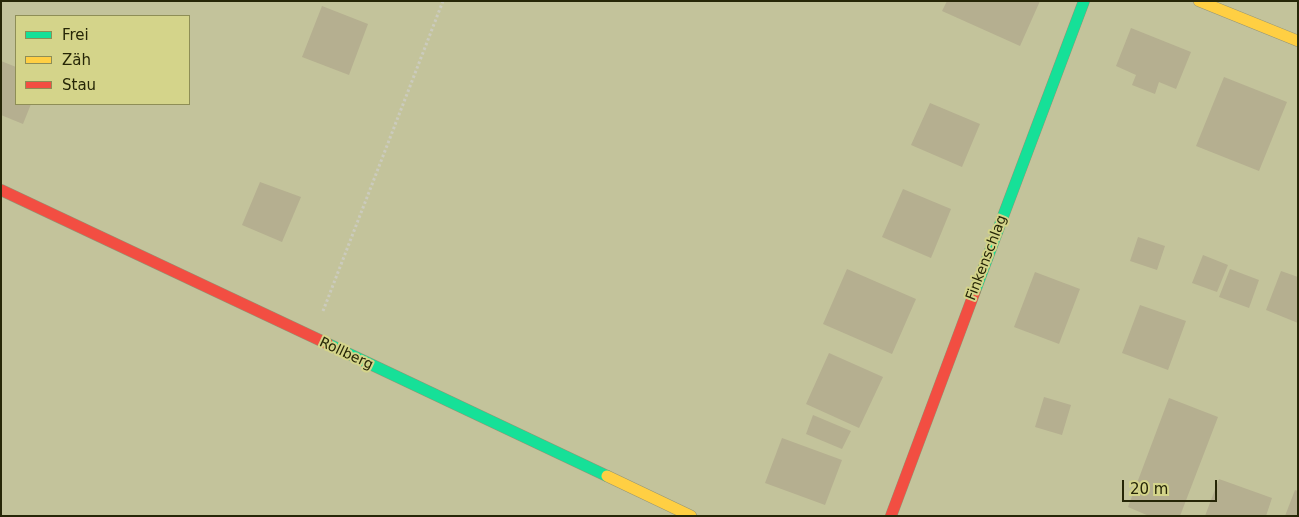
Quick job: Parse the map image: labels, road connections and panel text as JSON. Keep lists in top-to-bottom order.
{
  "streets": {
    "main road": ["Finkenschlag", "Rollberg"]
  },
  "legend": ["Frei", "Zäh", "Stau"],
  "scale_bar": "20 m"
}
